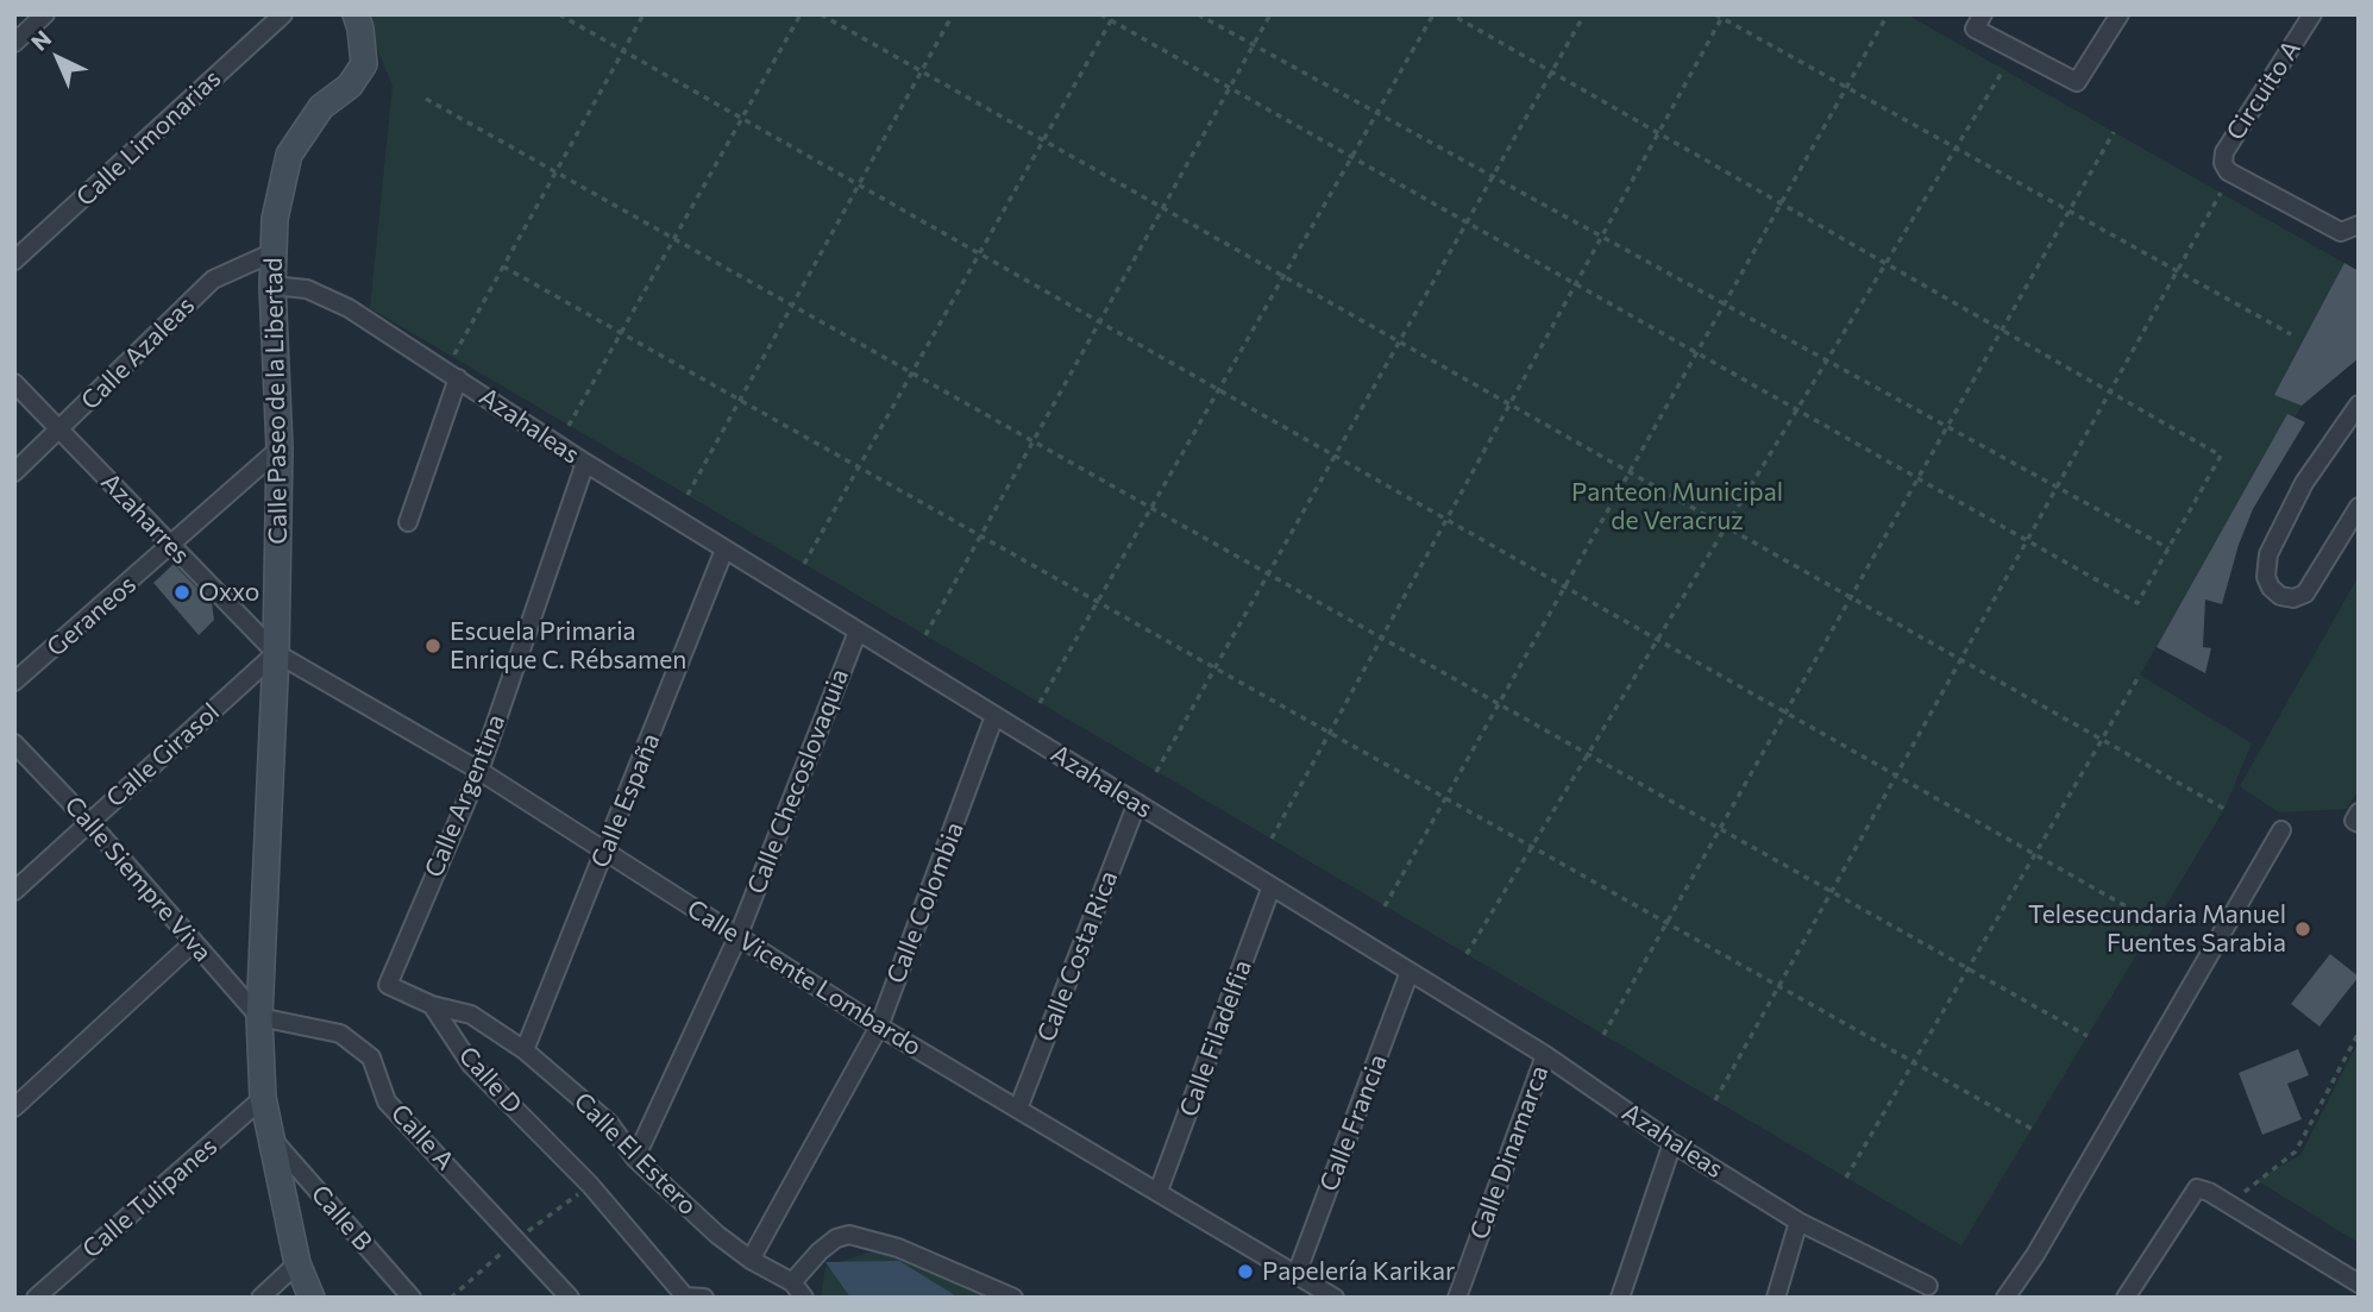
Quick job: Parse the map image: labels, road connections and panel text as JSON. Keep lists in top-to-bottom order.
{
  "streets": {
    "street": [
      "Circuito A",
      "Calle Limonarias",
      "Calle Azaleas",
      "Calle Paseo de la Libertad",
      "Azahaleas",
      "Azaharres",
      "Geraneos",
      "Calle Girasol",
      "Calle Checoslovaquia",
      "Calle Argentina",
      "Calle España",
      "Calle Siempre Viva",
      "Calle Colombia",
      "Calle Costa Rica",
      "Calle Vicente Lombardo",
      "Calle Filadelfia",
      "Calle D",
      "Calle Francia",
      "Calle A",
      "Calle Dinamarca",
      "Calle El Estero",
      "Calle Tulipanes",
      "Calle B"
    ]
  },
  "crossings": [
    ["Calle Azaleas", "Calle Paseo de la Libertad"],
    ["Calle Azaleas", "Azaharres"],
    ["Calle Paseo de la Libertad", "Azahaleas"],
    ["Calle Paseo de la Libertad", "Azaharres"],
    ["Calle Paseo de la Libertad", "Geraneos"],
    ["Calle Paseo de la Libertad", "Calle Girasol"],
    ["Calle Paseo de la Libertad", "Calle Siempre Viva"],
    ["Calle Paseo de la Libertad", "Calle Vicente Lombardo"],
    ["Calle Paseo de la Libertad", "Calle A"],
    ["Calle Paseo de la Libertad", "Calle Tulipanes"],
    ["Calle Paseo de la Libertad", "Calle B"],
    ["Azahaleas", "Calle Checoslovaquia"],
    ["Azahaleas", "Calle Argentina"],
    ["Azahaleas", "Calle España"],
    ["Azahaleas", "Calle Colombia"],
    ["Azahaleas", "Calle Costa Rica"],
    ["Azahaleas", "Calle Filadelfia"],
    ["Azahaleas", "Calle Francia"],
    ["Azahaleas", "Calle Dinamarca"],
    ["Azaharres", "Geraneos"],
    ["Azaharres", "Calle Girasol"],
    ["Azaharres", "Calle Vicente Lombardo"],
    ["Calle Girasol", "Calle Siempre Viva"],
    ["Calle Girasol", "Calle Vicente Lombardo"],
    ["Calle Checoslovaquia", "Calle Vicente Lombardo"],
    ["Calle Checoslovaquia", "Calle El Estero"],
    ["Calle Argentina", "Calle Vicente Lombardo"],
    ["Calle Argentina", "Calle D"],
    ["Calle Argentina", "Calle El Estero"],
    ["Calle España", "Calle Vicente Lombardo"],
    ["Calle España", "Calle El Estero"],
    ["Calle Siempre Viva", "Calle A"],
    ["Calle Colombia", "Calle Vicente Lombardo"],
    ["Calle Colombia", "Calle El Estero"],
    ["Calle Costa Rica", "Calle Vicente Lombardo"],
    ["Calle Vicente Lombardo", "Calle Filadelfia"],
    ["Calle Vicente Lombardo", "Calle Francia"],
    ["Calle D", "Calle El Estero"]
  ],
  "parks": ["Panteon Municipal de Veracruz"],
  "places": [
    "Oxxo",
    "Escuela Primaria Enrique C. Rébsamen",
    "Telesecundaria Manuel Fuentes Sarabia",
    "Papelería Karikar"
  ],
  "north": "top left"
}
